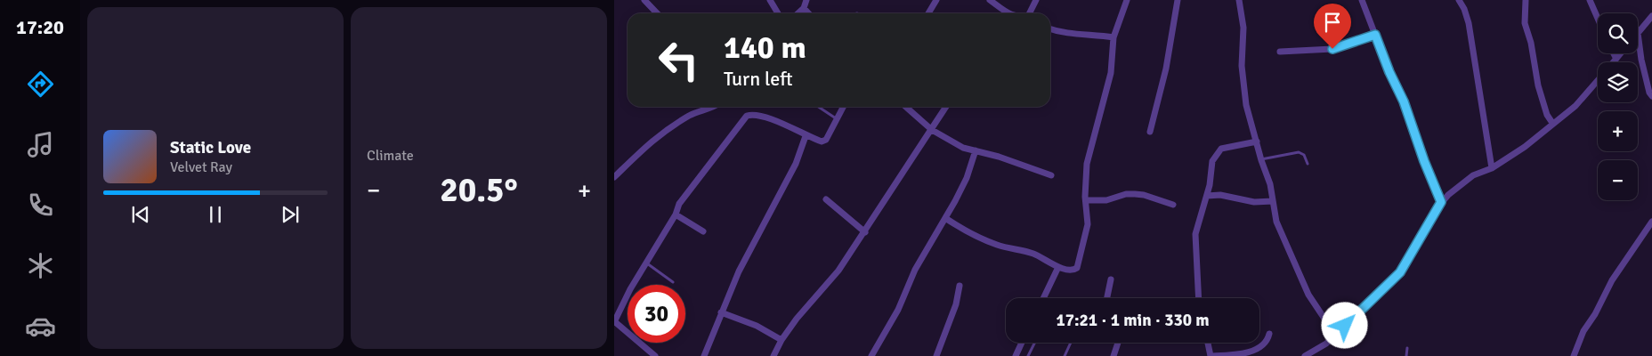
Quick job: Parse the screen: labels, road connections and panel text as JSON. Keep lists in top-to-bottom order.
{
  "page": {
    "tabs": "17:20",
    "tile": "Climate",
    "map_buttons": ["+", "−"],
    "turn": ["140 m", "Turn left"],
    "song": ["Static Love", "Velvet Ray"],
    "heat": ["−", "20.5°", "+"],
    "limit": "30",
    "trip": "17:21 · 1 min · 330 m"
  }
}
